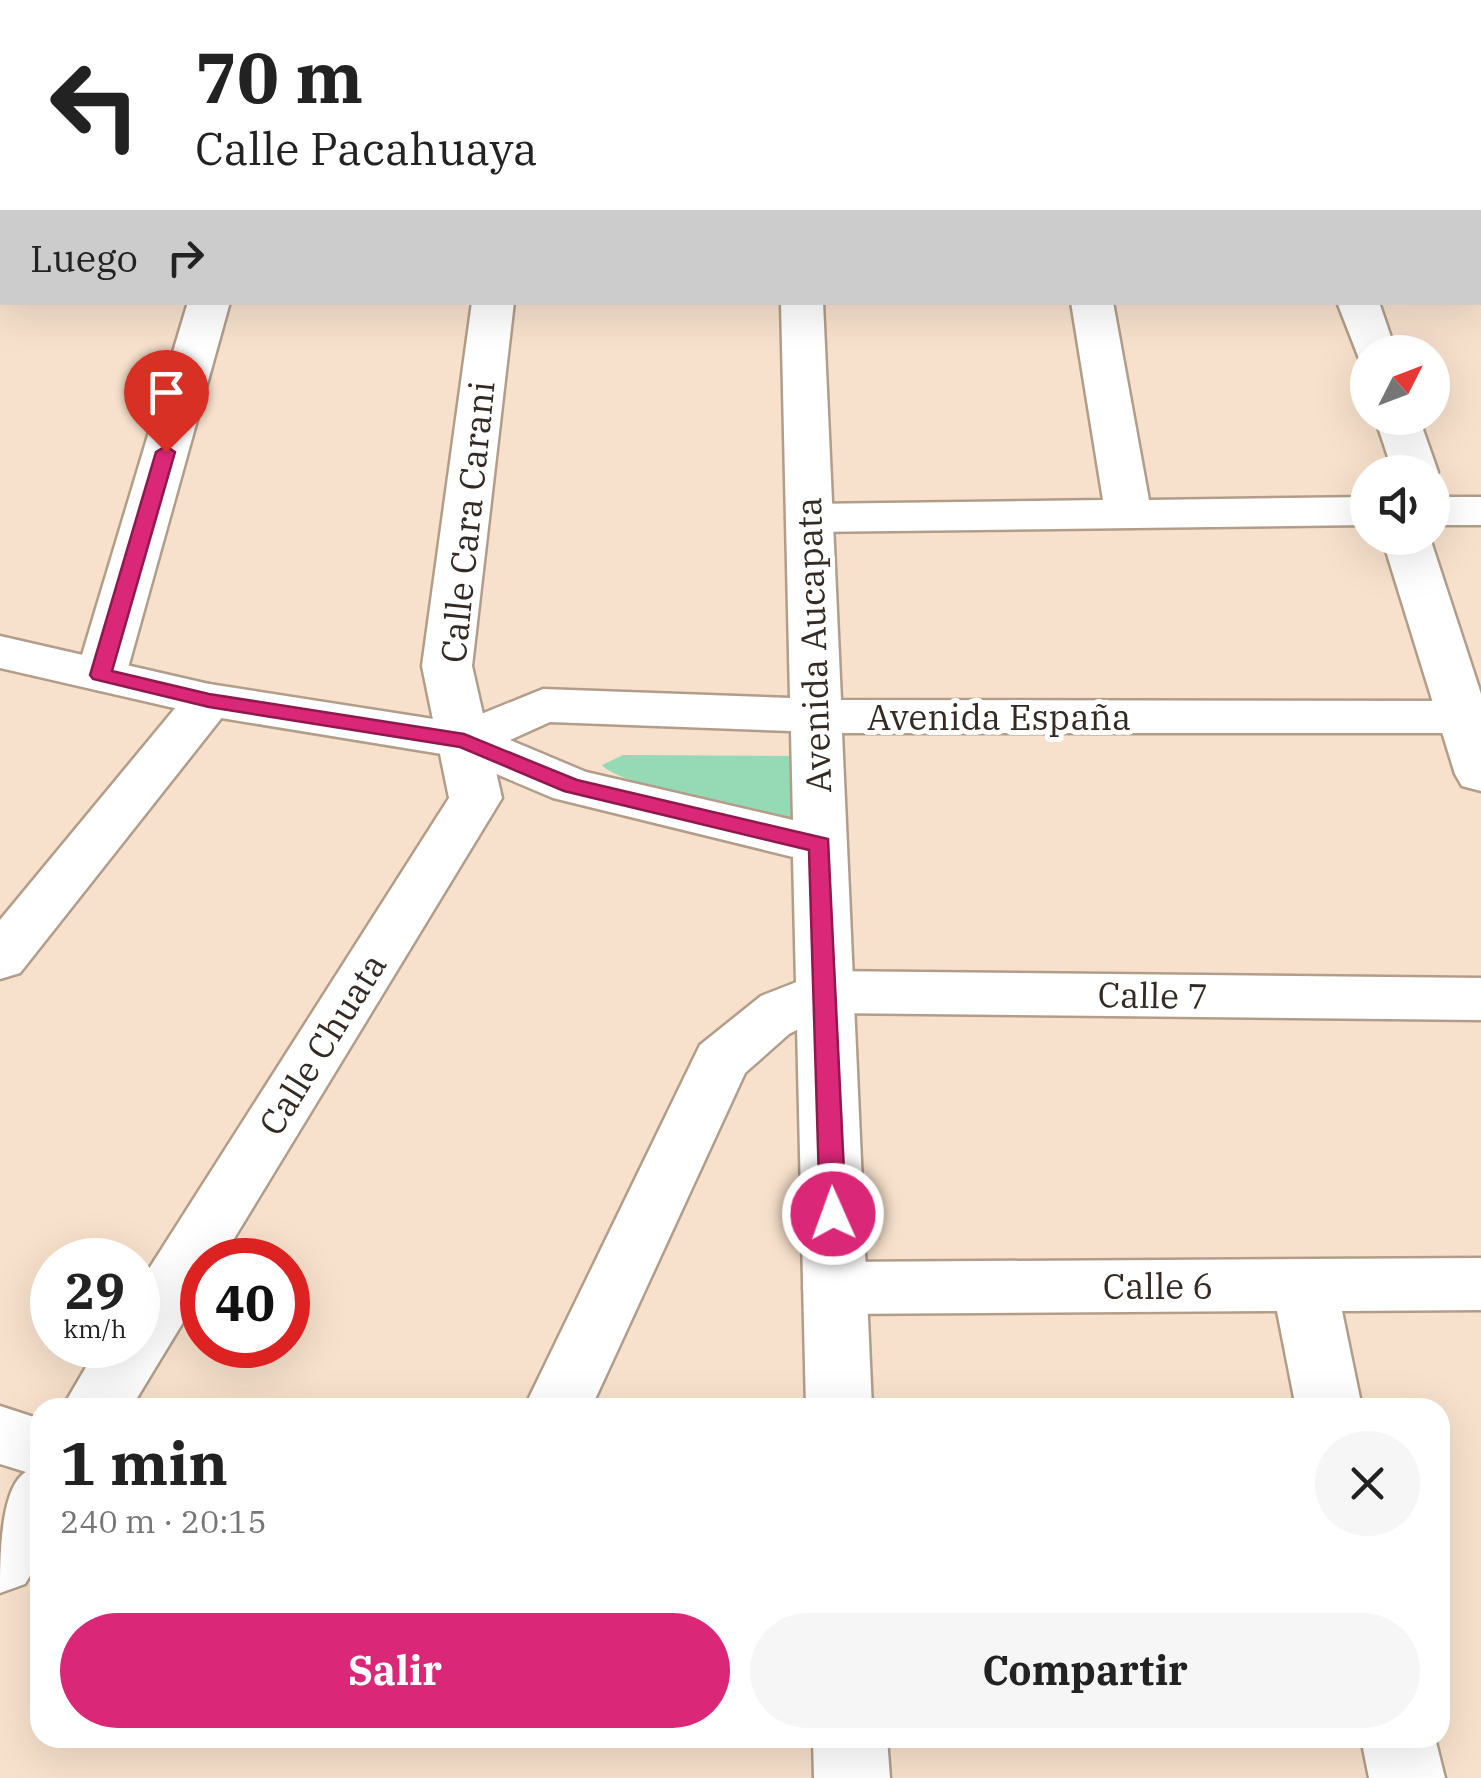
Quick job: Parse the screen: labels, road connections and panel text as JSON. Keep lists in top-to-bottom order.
{
  "streets": {
    "street": [
      "Calle Cara Carani",
      "Avenida Aucapata",
      "Avenida España",
      "Calle 7",
      "Calle Chuata",
      "Calle 6"
    ]
  },
  "crossings": [
    ["Calle Cara Carani", "Avenida España"],
    ["Calle Cara Carani", "Calle Chuata"],
    ["Avenida Aucapata", "Avenida España"],
    ["Avenida Aucapata", "Calle 7"],
    ["Avenida Aucapata", "Calle 6"],
    ["Avenida España", "Calle Chuata"]
  ],
  "north": "top right",
  "page": {
    "turn": ["70 m", "Calle Pacahuaya"],
    "then": "Luego",
    "speed": "29 km/h",
    "limit": "40",
    "heading": ["1 min", "240 m · 20:15"],
    "buttons": ["Salir", "Compartir"]
  }
}
